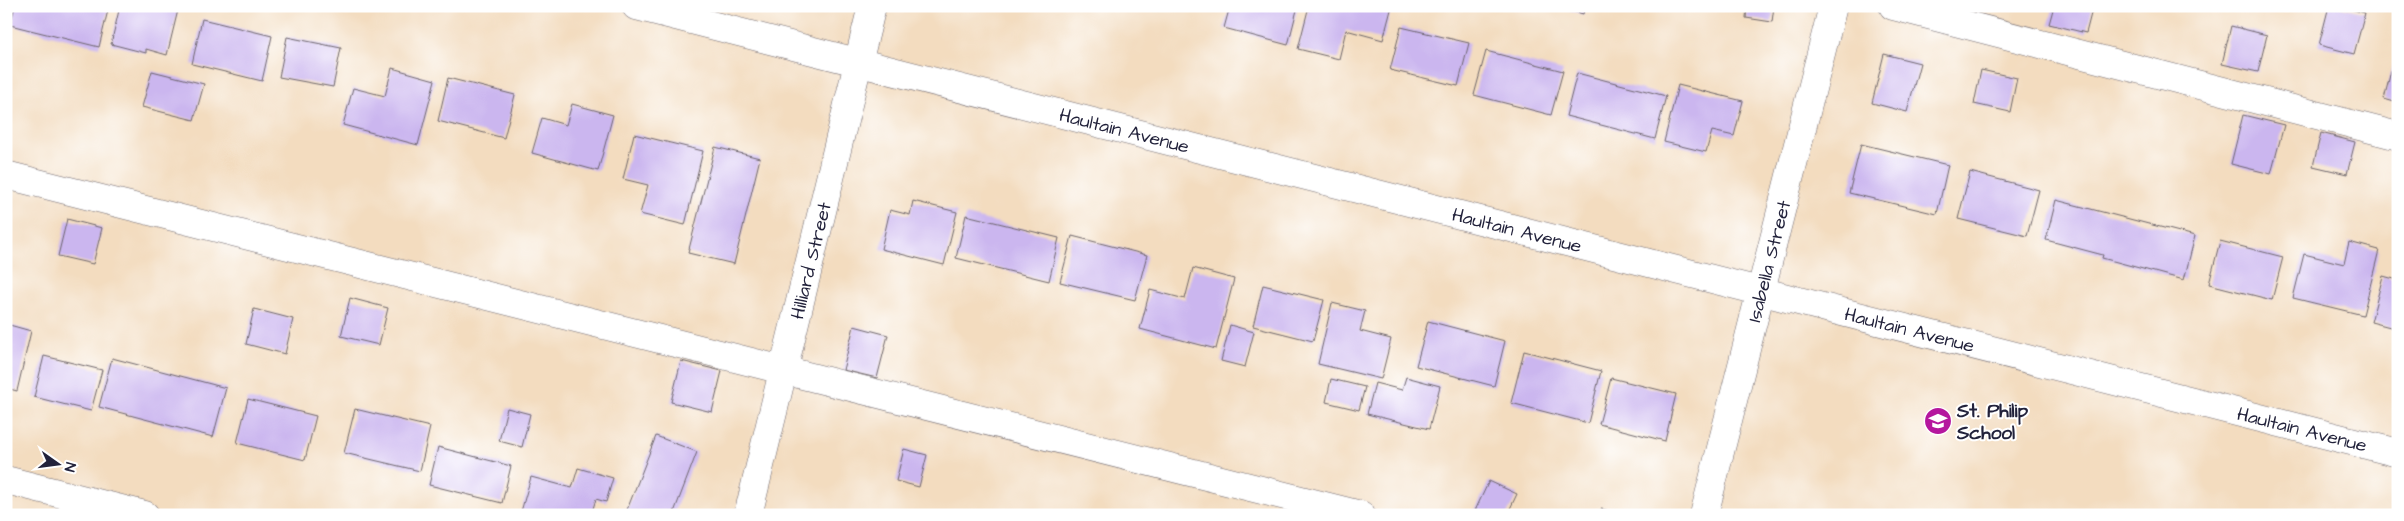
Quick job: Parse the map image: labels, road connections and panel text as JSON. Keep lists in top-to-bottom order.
{
  "streets": {
    "street": ["Haultain Avenue", "Hilliard Street", "Isabella Street"]
  },
  "crossings": [
    ["Haultain Avenue", "Hilliard Street"],
    ["Haultain Avenue", "Isabella Street"]
  ],
  "places": {
    "school or university": ["St. Philip School"]
  },
  "north": "right"
}
